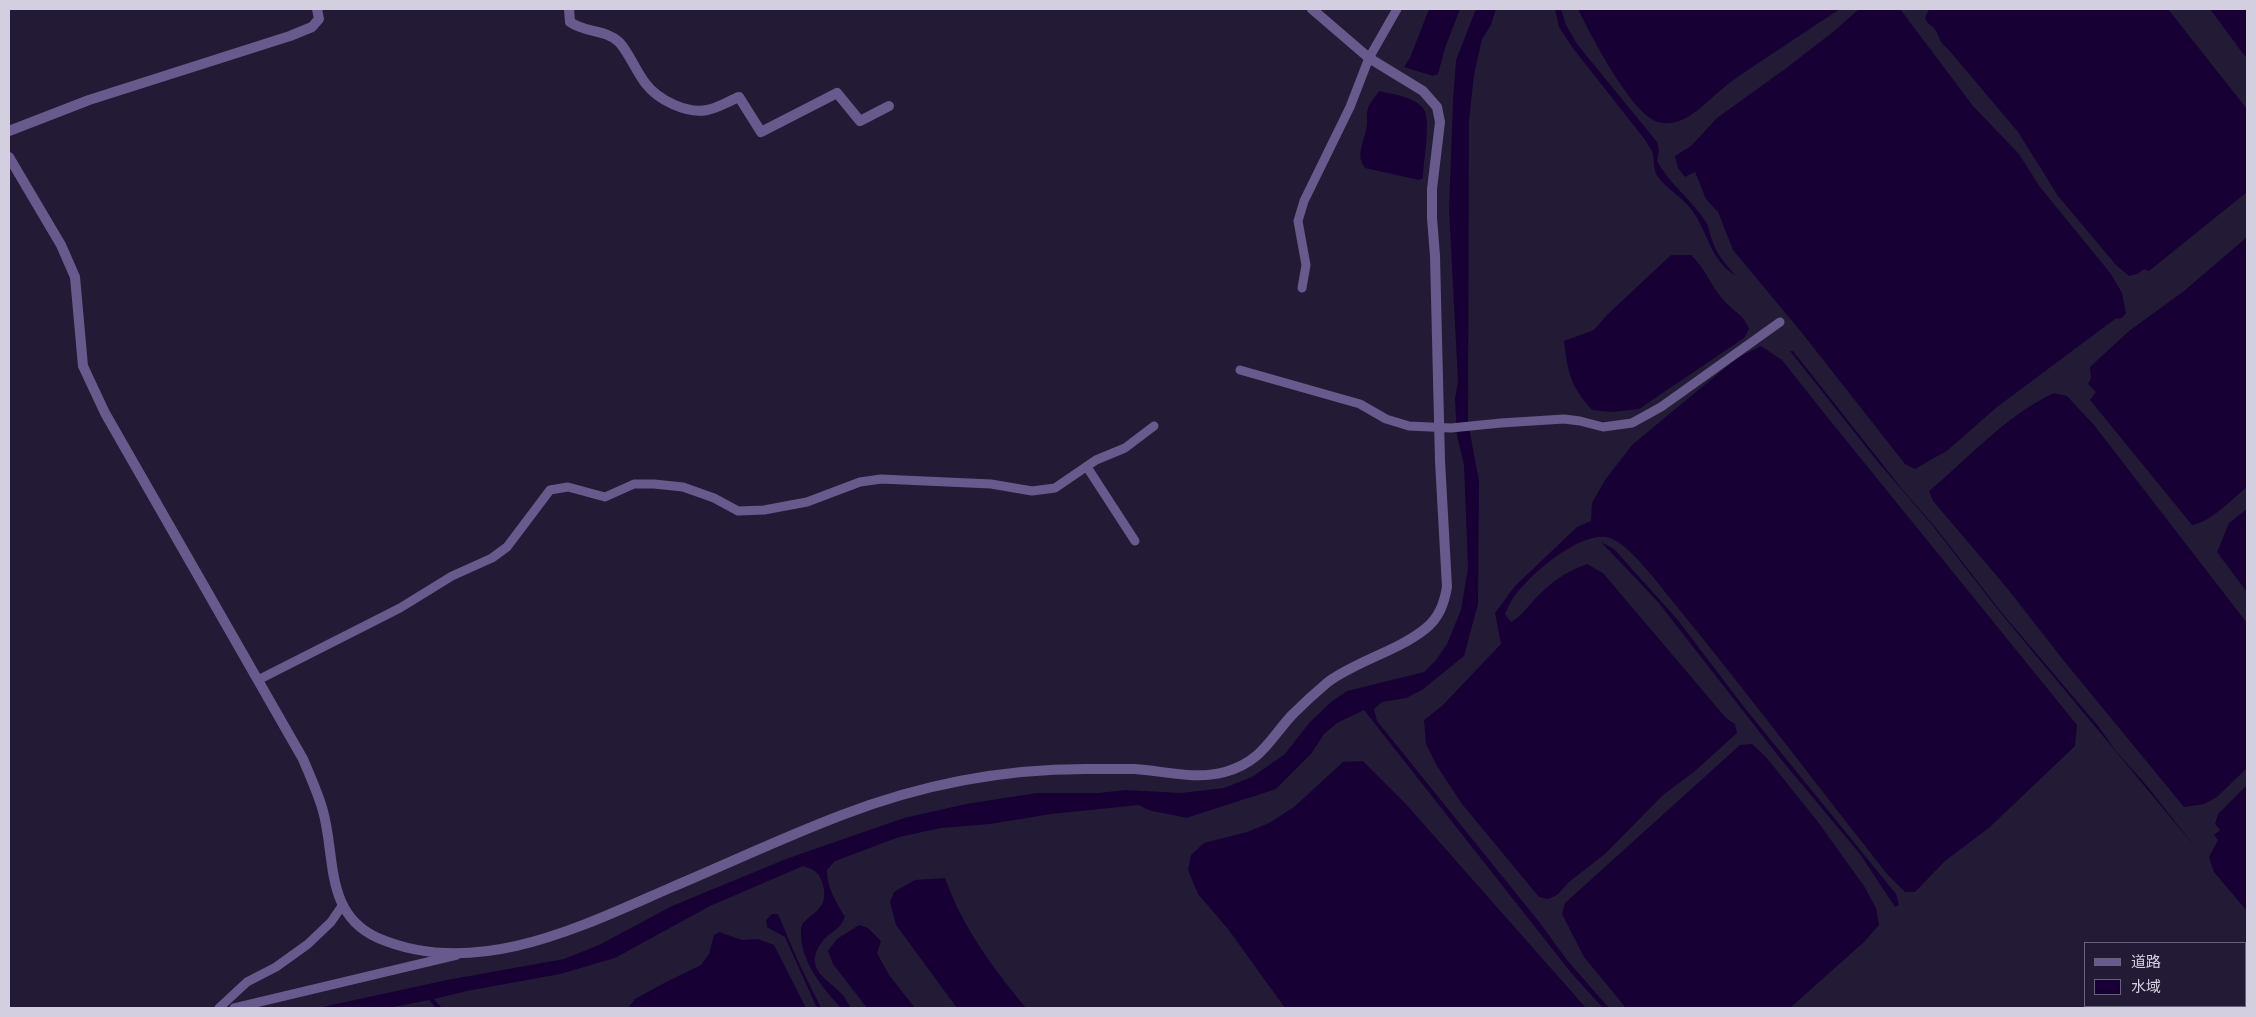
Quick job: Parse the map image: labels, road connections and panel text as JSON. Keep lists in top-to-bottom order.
{
  "legend": ["道路", "水域"]
}
